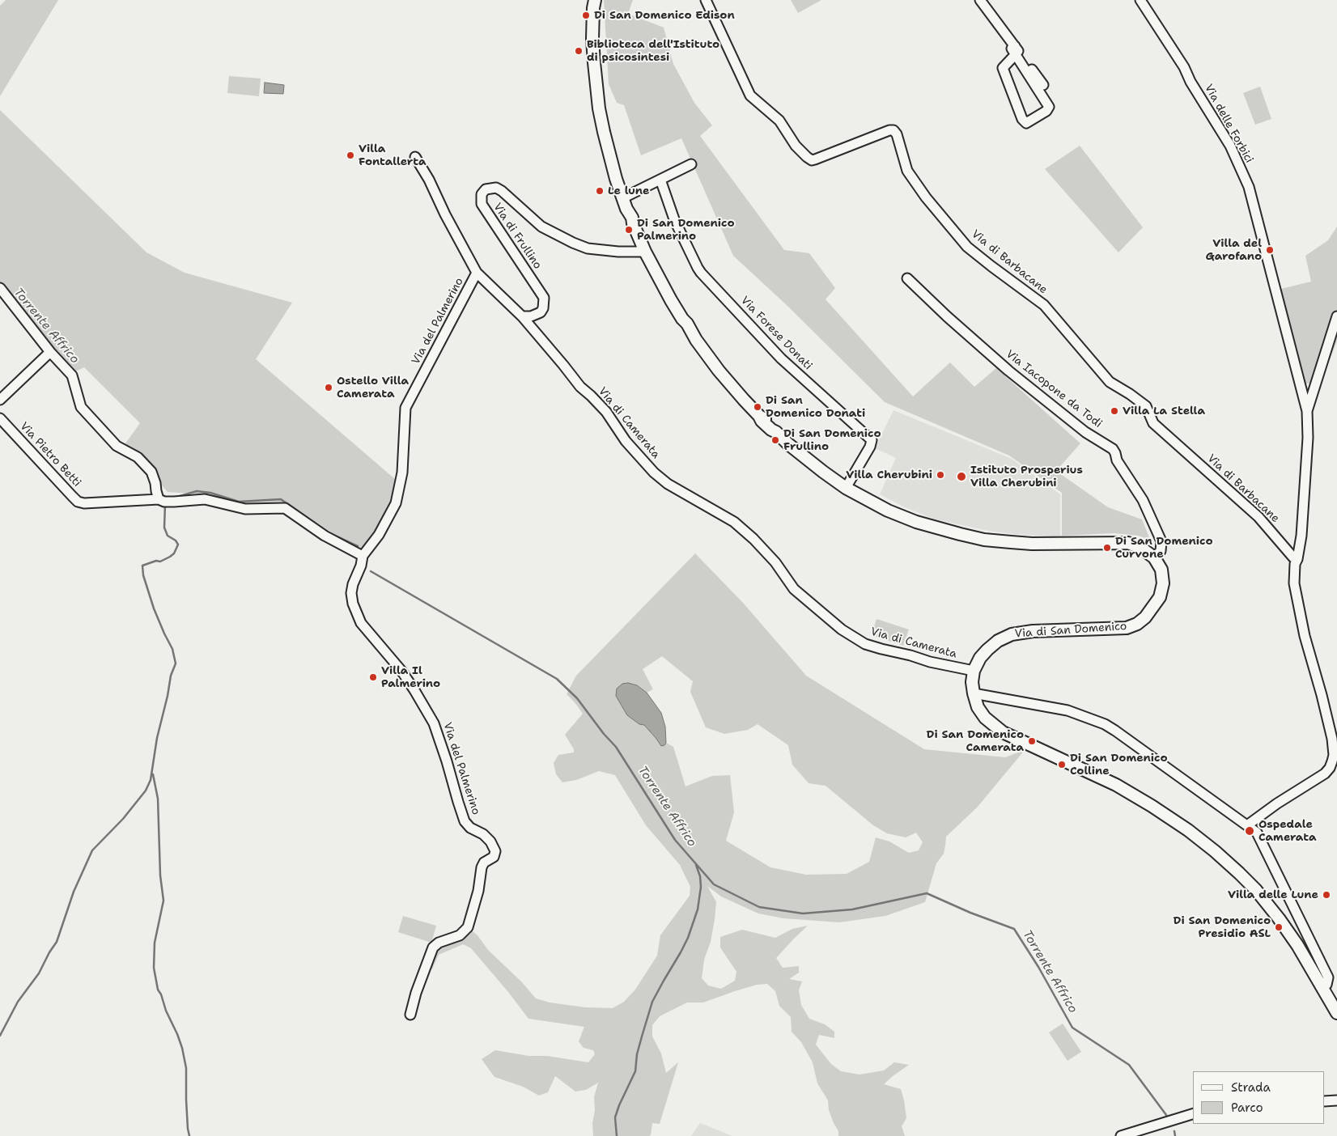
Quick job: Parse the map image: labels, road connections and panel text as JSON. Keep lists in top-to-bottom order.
{
  "streets": {
    "main road": ["Via di San Domenico"],
    "street": [
      "Via delle Forbici",
      "Via di Frullino",
      "Via di Barbacane",
      "Via del Palmerino",
      "Via Forese Donati",
      "Via Iacopone da Todi",
      "Via di Camerata",
      "Via Pietro Betti"
    ]
  },
  "crossings": [
    ["Via di Frullino", "Via di Camerata"],
    ["Via del Palmerino", "Via di Camerata"],
    ["Via del Palmerino", "Via Pietro Betti"],
    ["Via Iacopone da Todi", "Via di San Domenico"],
    ["Via di Camerata", "Via di San Domenico"]
  ],
  "water": ["Torrente Affrico"],
  "places": [
    "Di San Domenico Edison",
    "Biblioteca dell'Istituto di psicosintesi",
    "Villa Fontallerta",
    "Le lune",
    "Di San Domenico Palmerino",
    "Villa del Garofano",
    "Ostello Villa Camerata",
    "Di San Domenico Donati",
    "Villa La Stella",
    "Di San Domenico Frullino",
    "Villa Cherubini",
    "Istituto Prosperius Villa Cherubini",
    "Di San Domenico Curvone",
    "Villa Il Palmerino",
    "Di San Domenico Camerata",
    "Di San Domenico Colline",
    "Ospedale Camerata",
    "Villa delle Lune",
    "Di San Domenico Presidio ASL"
  ],
  "legend": ["Strada", "Parco"]
}
